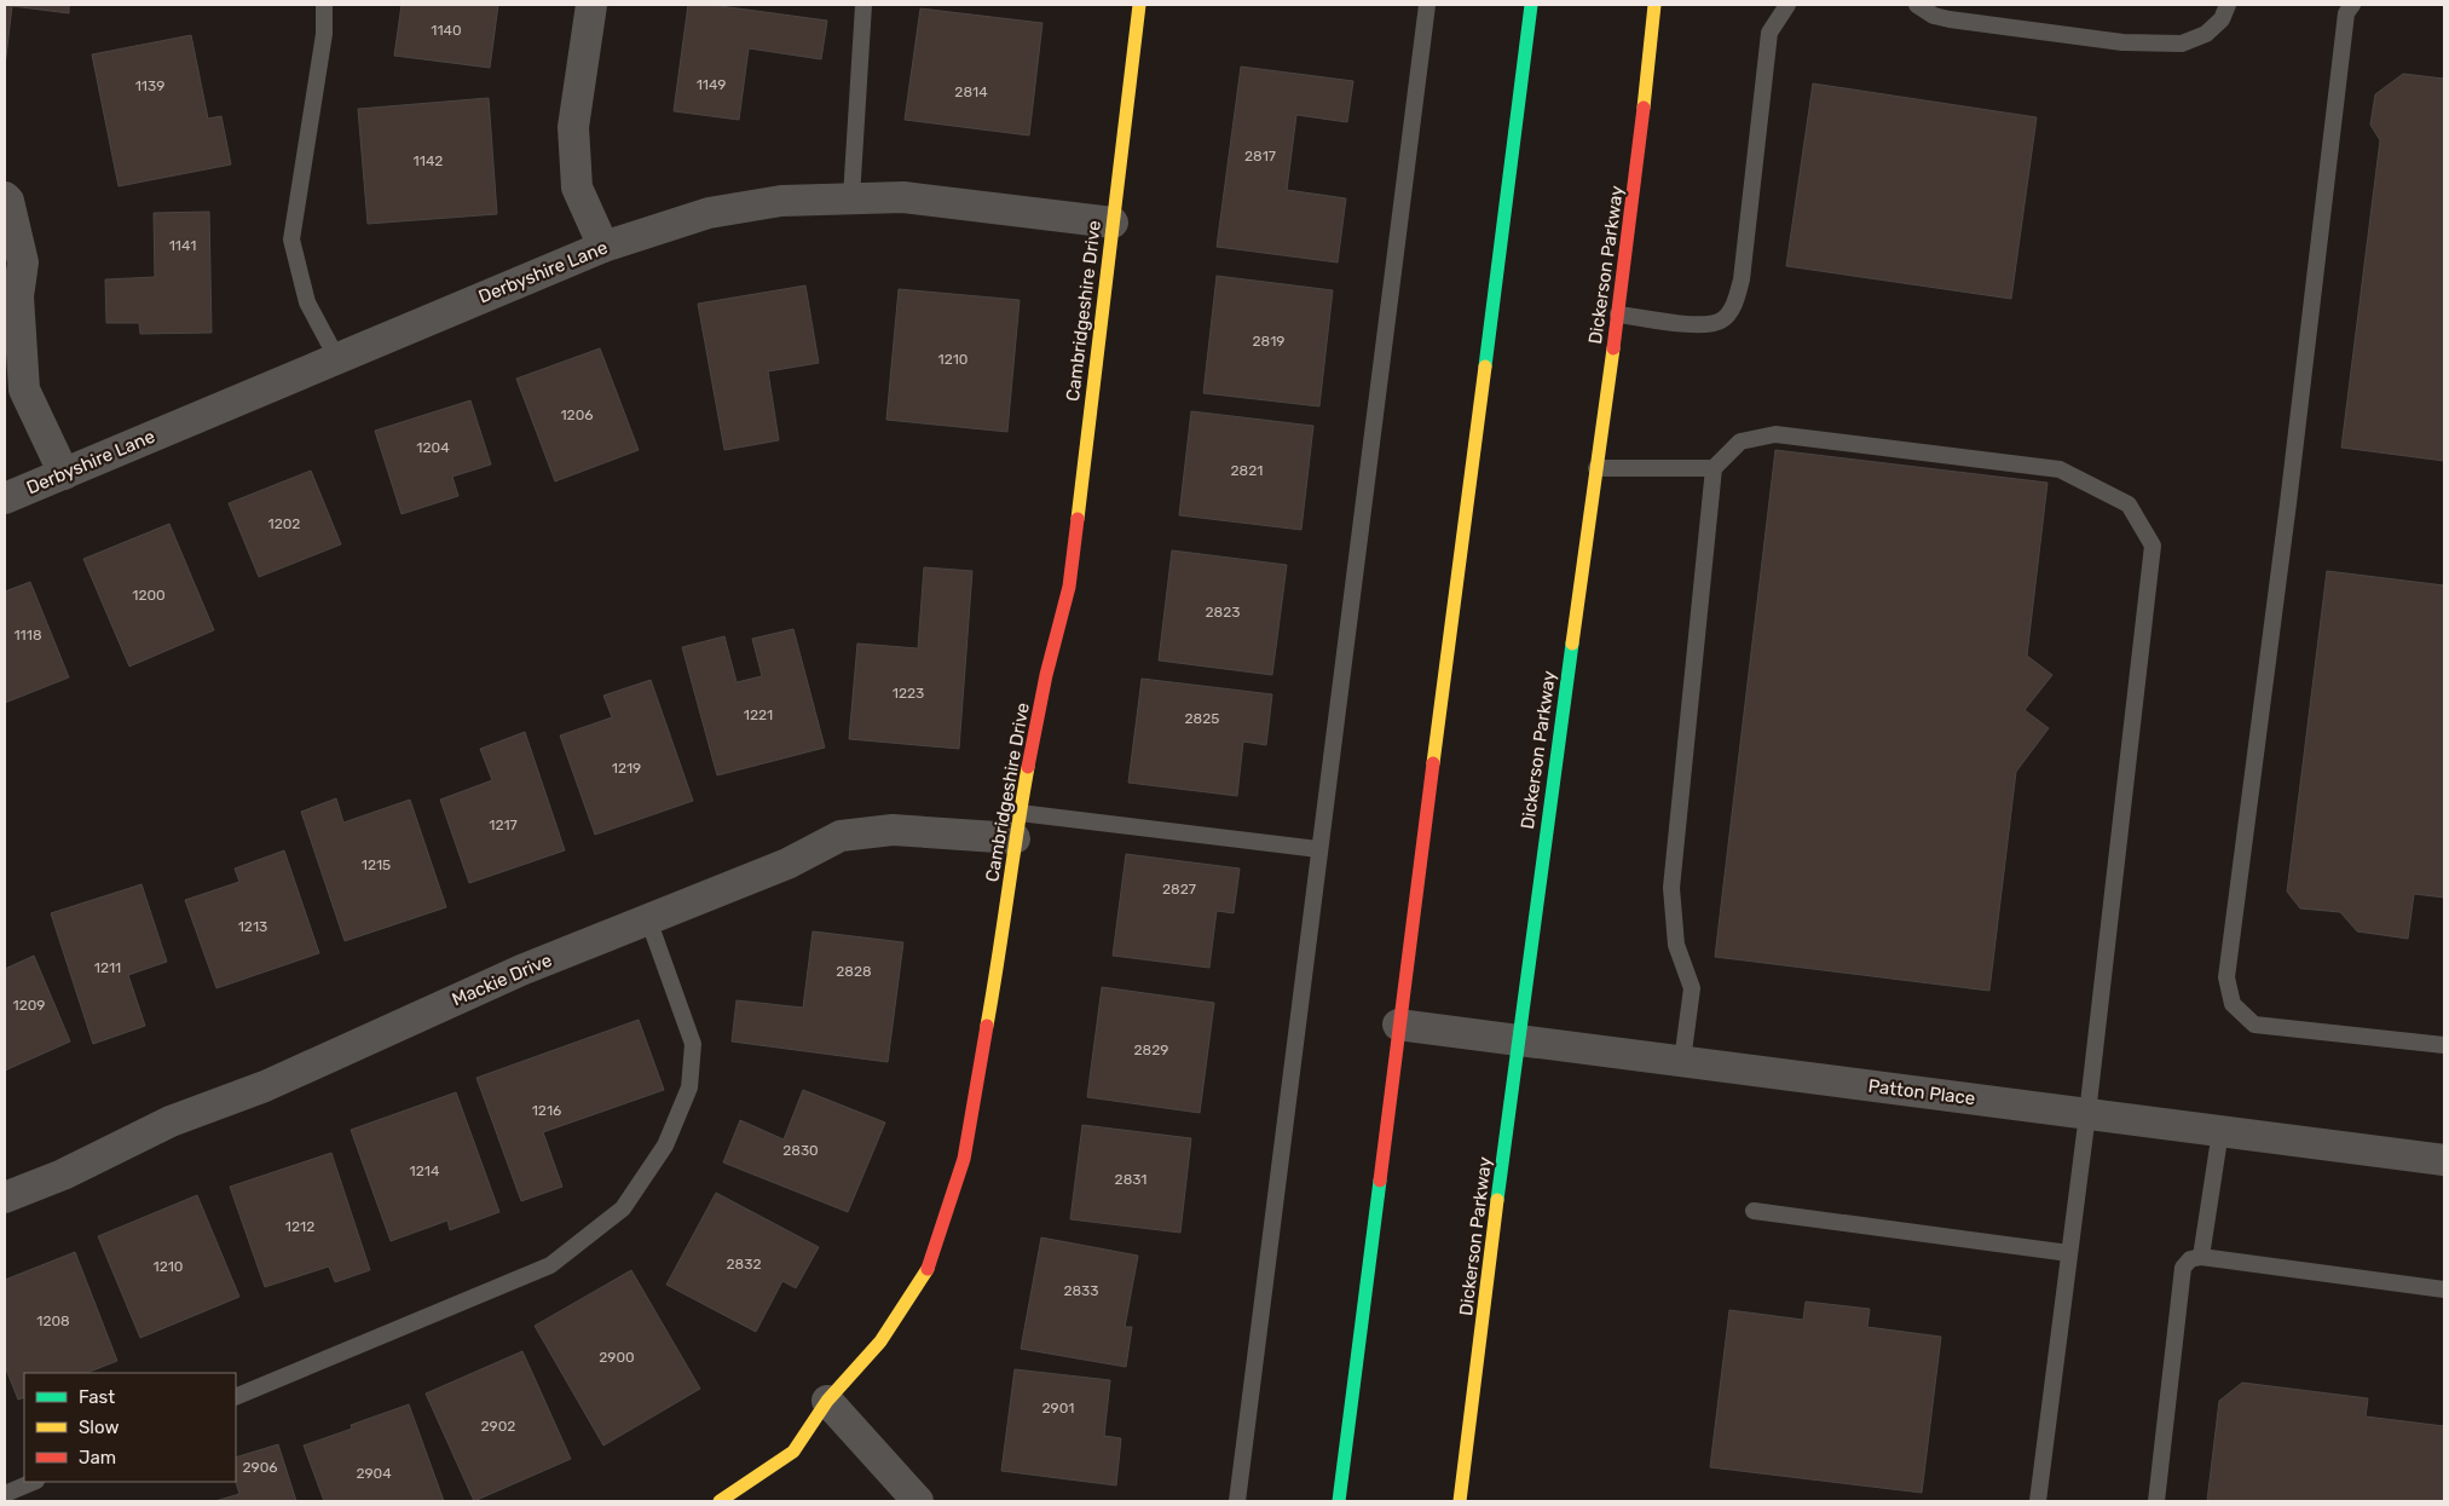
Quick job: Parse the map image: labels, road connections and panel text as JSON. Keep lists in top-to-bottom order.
{
  "streets": {
    "main road": ["Dickerson Parkway", "Cambridgeshire Drive"],
    "street": ["Derbyshire Lane", "Mackie Drive", "Patton Place"]
  },
  "crossings": [
    ["Dickerson Parkway", "Patton Place"],
    ["Derbyshire Lane", "Cambridgeshire Drive"],
    ["Cambridgeshire Drive", "Mackie Drive"]
  ],
  "house_numbers": [
    "1140",
    "1149",
    "1139",
    "2814",
    "2817",
    "1142",
    "1141",
    "2819",
    "1210",
    "1206",
    "1204",
    "2821",
    "1202",
    "1200",
    "2823",
    "1118",
    "1223",
    "1221",
    "2825",
    "1219",
    "1217",
    "1215",
    "2827",
    "1213",
    "1211",
    "2828",
    "1209",
    "2829",
    "1216",
    "2830",
    "1214",
    "2831",
    "1212",
    "2832",
    "1210",
    "2833",
    "1208",
    "2900",
    "2901",
    "2902",
    "2906",
    "2904"
  ],
  "legend": ["Fast", "Slow", "Jam"]
}
